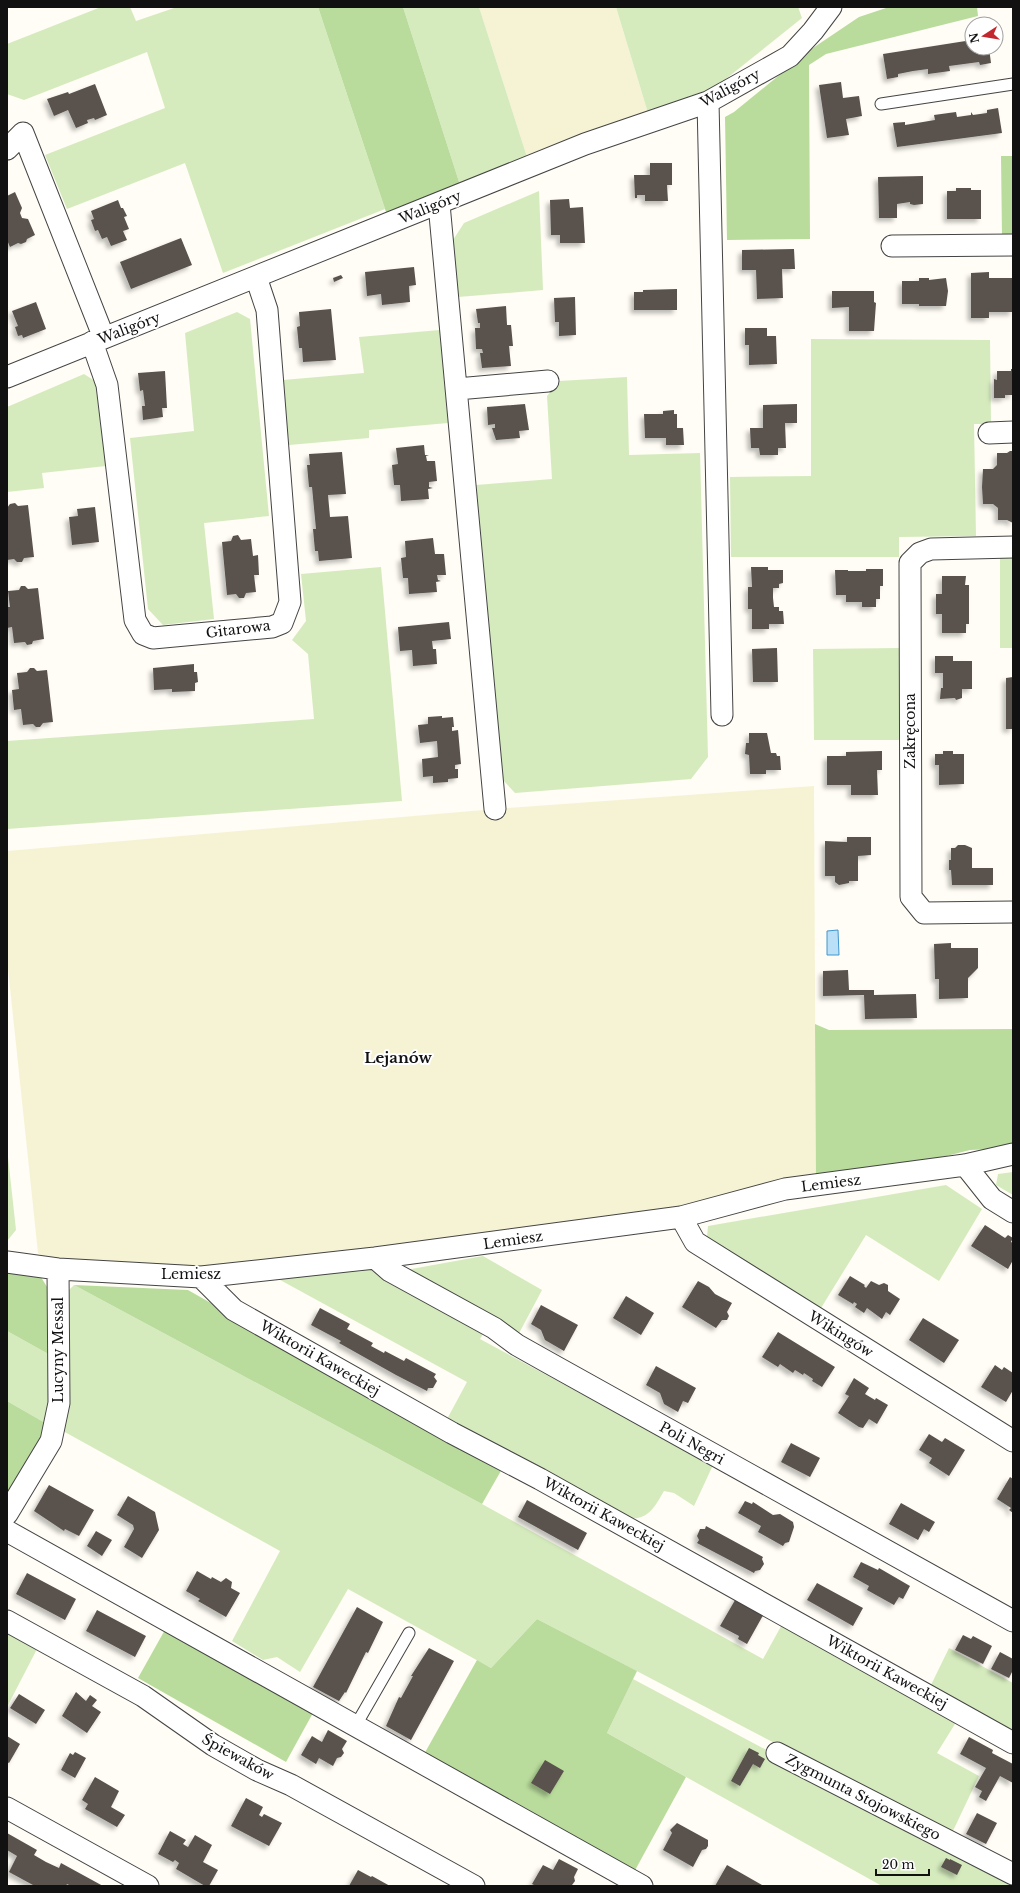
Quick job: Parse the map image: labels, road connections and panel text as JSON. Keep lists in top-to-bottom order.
{
  "streets": {
    "street": [
      "Waligóry",
      "Gitarowa",
      "Zakręcona",
      "Lemiesz",
      "Wikingów",
      "Lucyny Messal",
      "Wiktorii Kaweckiej",
      "Poli Negri",
      "Śpiewaków",
      "Zygmunta Stojowskiego"
    ]
  },
  "crossings": [
    ["Waligóry", "Gitarowa"],
    ["Lemiesz", "Wikingów"],
    ["Lemiesz", "Lucyny Messal"],
    ["Lemiesz", "Wiktorii Kaweckiej"],
    ["Lemiesz", "Poli Negri"]
  ],
  "districts": ["Lejanów"],
  "scale_bar": "20 m",
  "north": "left"
}
